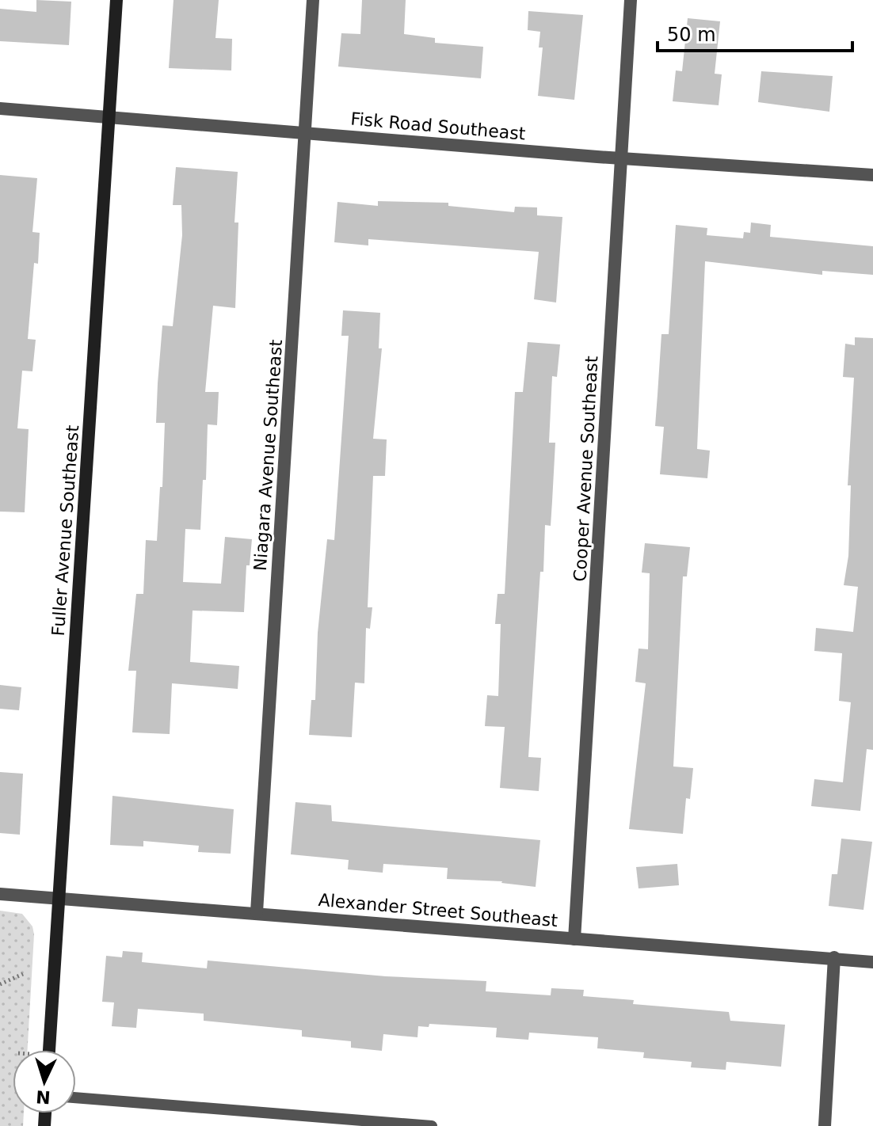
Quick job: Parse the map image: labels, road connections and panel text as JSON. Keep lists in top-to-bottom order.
{
  "streets": {
    "street": [
      "Fisk Road Southeast",
      "Niagara Avenue Southeast",
      "Cooper Avenue Southeast",
      "Fuller Avenue Southeast",
      "Alexander Street Southeast"
    ]
  },
  "crossings": [
    ["Fisk Road Southeast", "Niagara Avenue Southeast"],
    ["Fisk Road Southeast", "Cooper Avenue Southeast"],
    ["Fisk Road Southeast", "Fuller Avenue Southeast"],
    ["Niagara Avenue Southeast", "Alexander Street Southeast"],
    ["Cooper Avenue Southeast", "Alexander Street Southeast"],
    ["Fuller Avenue Southeast", "Alexander Street Southeast"]
  ],
  "scale_bar": "50 m",
  "north": "bottom"
}
